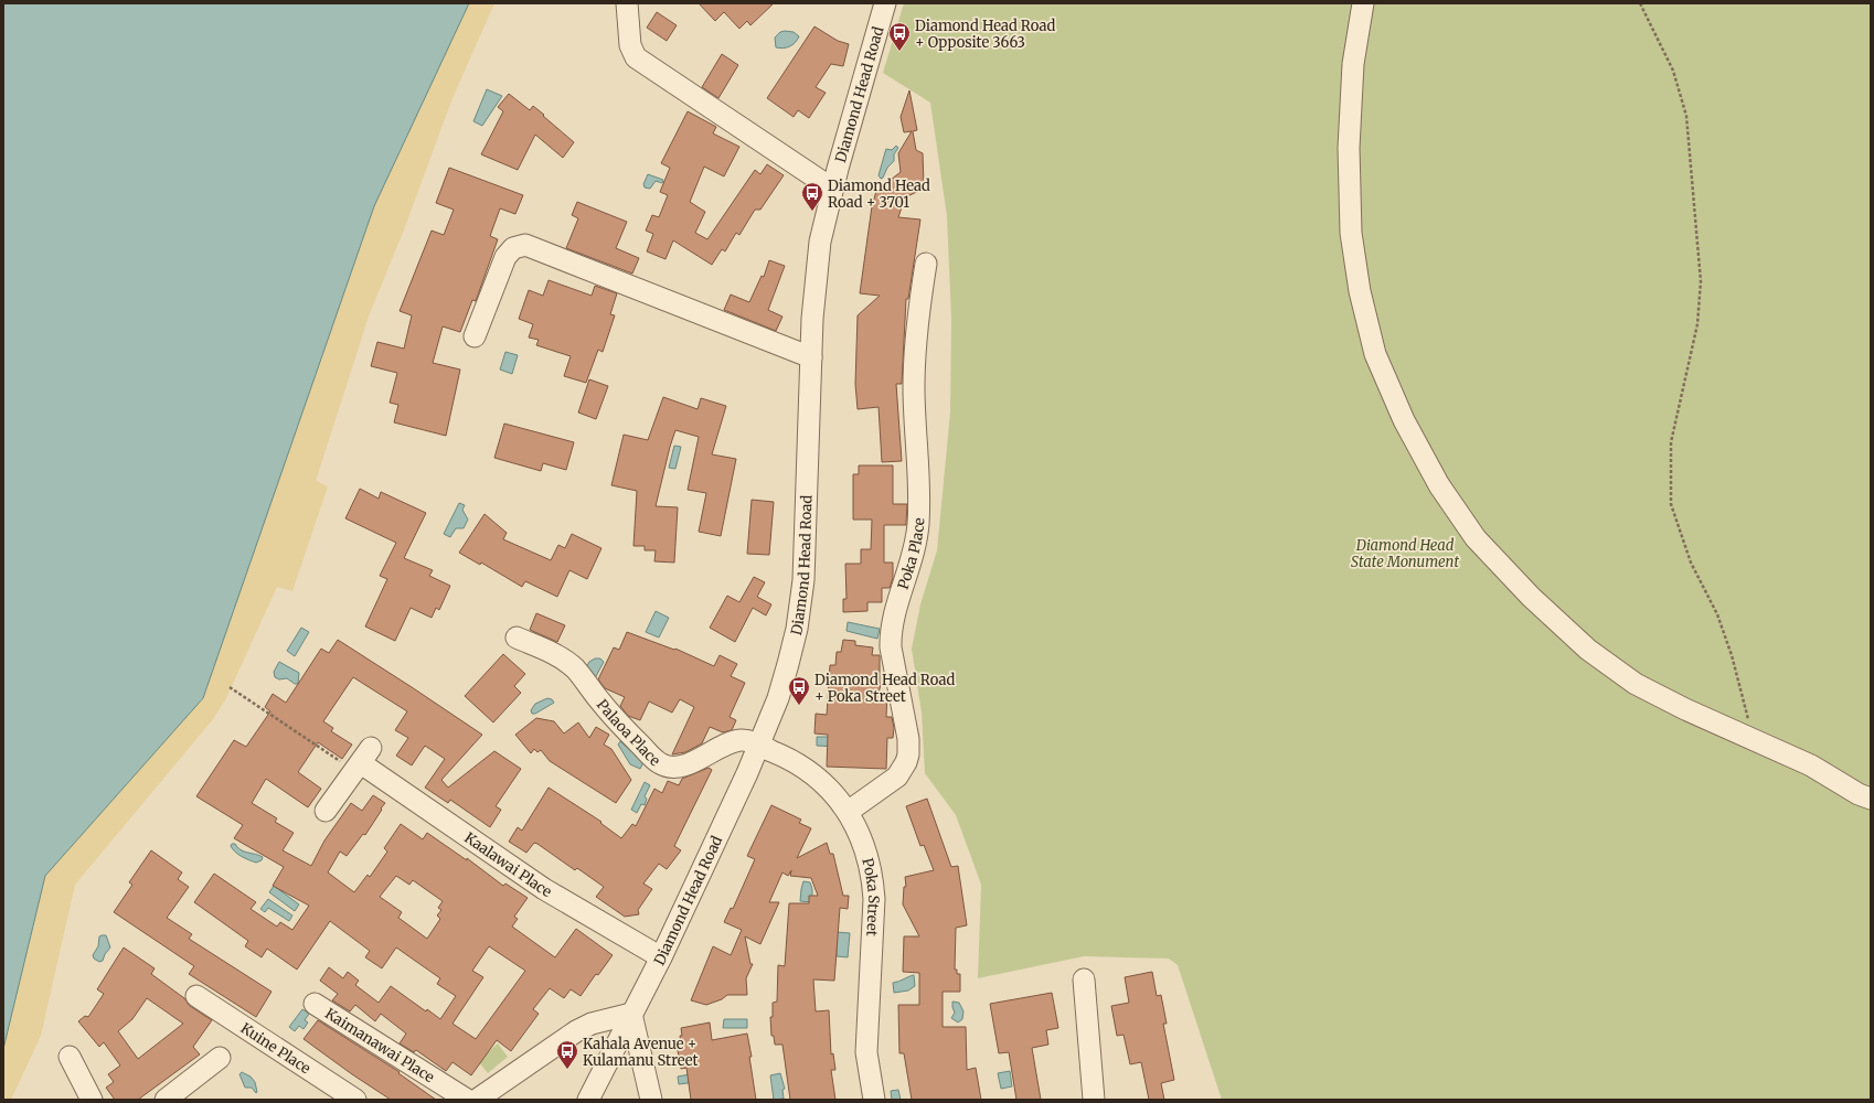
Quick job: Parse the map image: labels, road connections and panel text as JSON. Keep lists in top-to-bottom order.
{
  "streets": {
    "street": [
      "Diamond Head Road",
      "Poka Place",
      "Palaoa Place",
      "Kaalawai Place",
      "Poka Street",
      "Kaimanawai Place",
      "Kuine Place"
    ]
  },
  "crossings": [
    ["Diamond Head Road", "Palaoa Place"],
    ["Diamond Head Road", "Kaalawai Place"],
    ["Diamond Head Road", "Poka Street"],
    ["Poka Place", "Poka Street"],
    ["Palaoa Place", "Poka Street"]
  ],
  "parks": ["Diamond Head State Monument"],
  "places": {
    "bus stop": [
      "Diamond Head Road + Opposite 3663",
      "Diamond Head Road + 3701",
      "Diamond Head Road + Poka Street",
      "Kahala Avenue + Kulamanu Street"
    ]
  }
}
